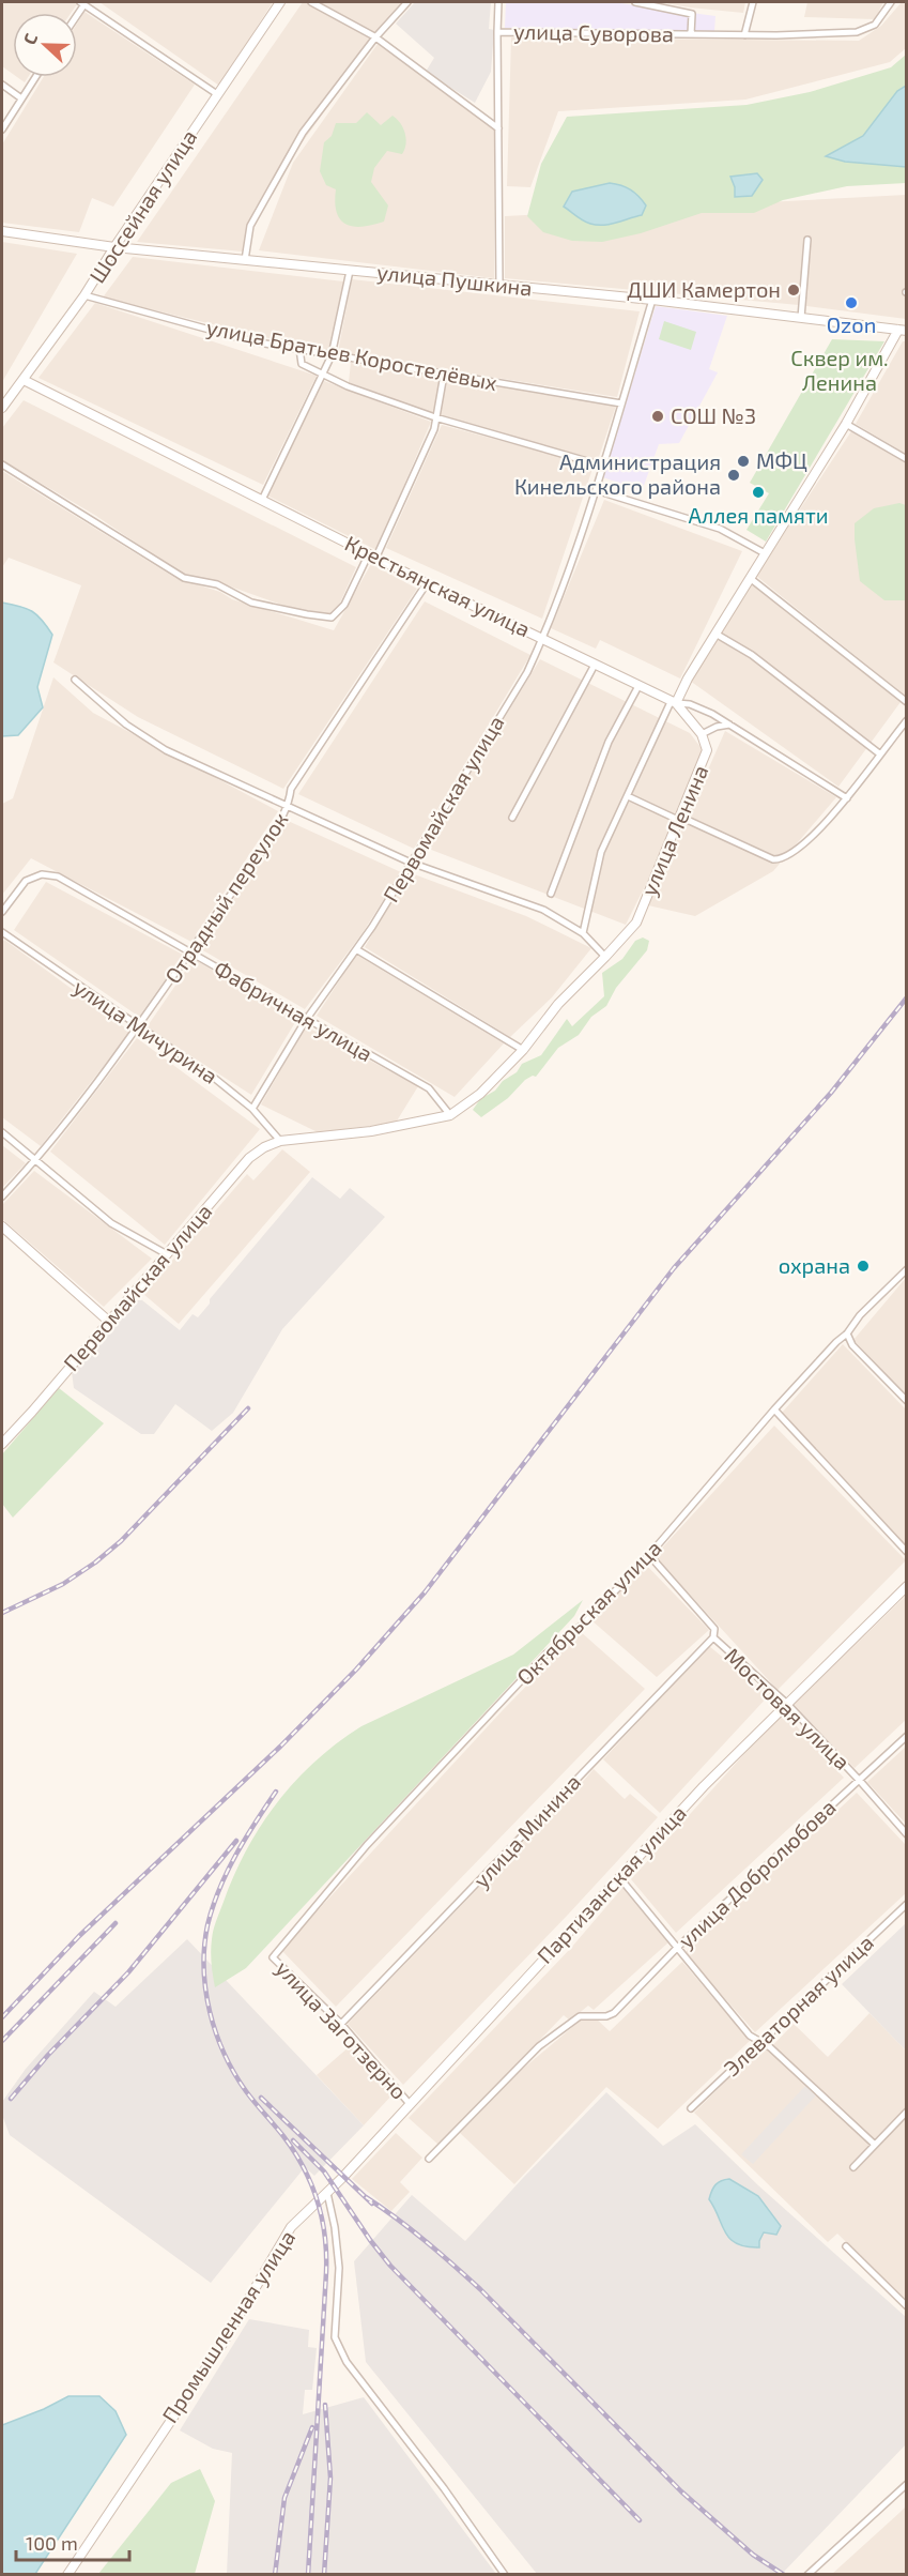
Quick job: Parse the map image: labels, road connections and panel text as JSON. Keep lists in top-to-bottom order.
{
  "streets": {
    "street": [
      "улица Суворова",
      "Шоссейная улица",
      "улица Пушкина",
      "улица Братьев Коростелёвых",
      "Крестьянская улица",
      "Первомайская улица",
      "улица Ленина",
      "Отрадный переулок",
      "Фабричная улица",
      "улица Мичурина",
      "Октябрьская улица",
      "Мостовая улица",
      "улица Минина",
      "улица Добролюбова",
      "Партизанская улица",
      "Элеваторная улица",
      "улица Заготзерно",
      "Промышленная улица"
    ]
  },
  "crossings": [
    ["Шоссейная улица", "улица Пушкина"],
    ["Шоссейная улица", "улица Братьев Коростелёвых"],
    ["Шоссейная улица", "Крестьянская улица"],
    ["улица Пушкина", "Первомайская улица"],
    ["улица Братьев Коростелёвых", "Первомайская улица"],
    ["Крестьянская улица", "Первомайская улица"],
    ["Крестьянская улица", "улица Ленина"],
    ["Крестьянская улица", "Отрадный переулок"],
    ["Первомайская улица", "улица Ленина"],
    ["Первомайская улица", "Фабричная улица"],
    ["Первомайская улица", "улица Мичурина"],
    ["улица Ленина", "Фабричная улица"],
    ["улица Ленина", "улица Мичурина"],
    ["Отрадный переулок", "Фабричная улица"],
    ["Отрадный переулок", "улица Мичурина"],
    ["Октябрьская улица", "Мостовая улица"],
    ["Октябрьская улица", "улица Заготзерно"],
    ["Мостовая улица", "улица Минина"],
    ["Мостовая улица", "улица Добролюбова"],
    ["Мостовая улица", "Партизанская улица"],
    ["улица Минина", "улица Заготзерно"],
    ["Партизанская улица", "улица Заготзерно"],
    ["Партизанская улица", "Промышленная улица"]
  ],
  "parks": ["Сквер им. Ленина"],
  "places": [
    "ДШИ Камертон",
    "Ozon",
    "СОШ №3",
    "МФЦ",
    "Администрация Кинельского района",
    "Аллея памяти",
    "охрана"
  ],
  "scale_bar": "100 m",
  "north": "left"
}
